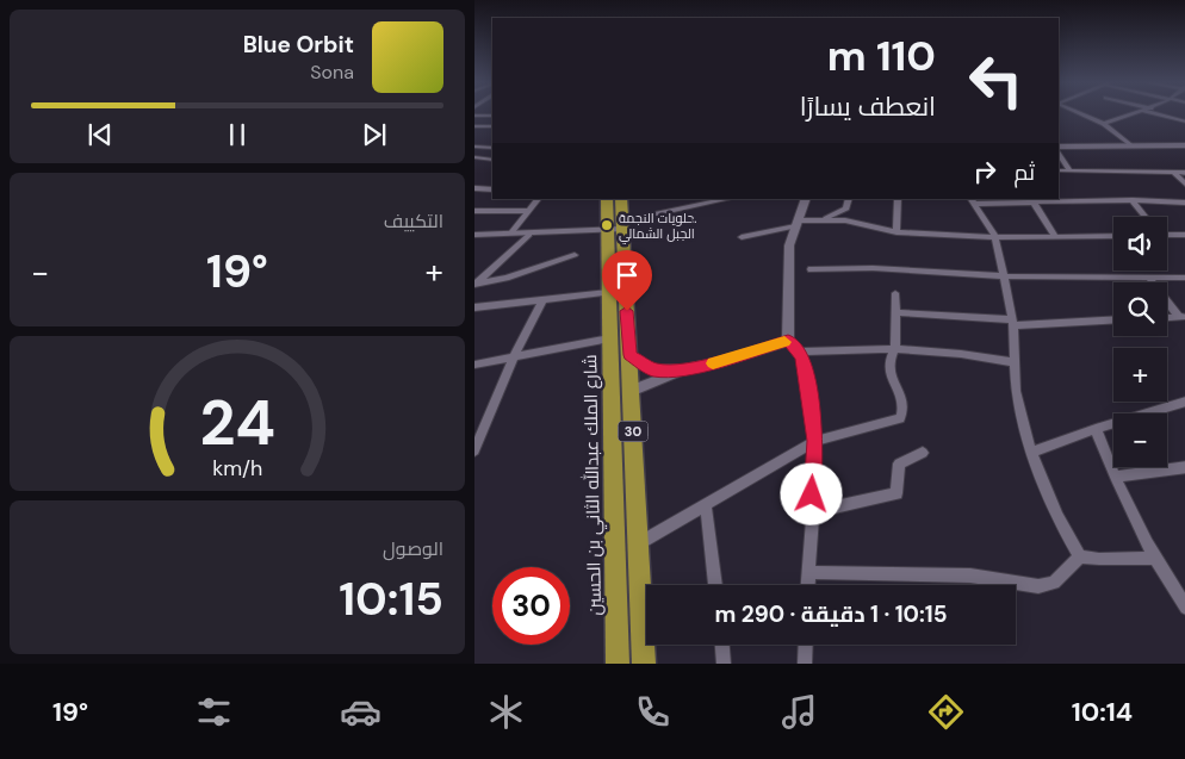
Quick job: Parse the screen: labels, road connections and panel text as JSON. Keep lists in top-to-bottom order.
{
  "streets": {
    "main road": ["30", "شارع الملك عبدالله الثاني بن الحسين"]
  },
  "places": ["حلويات النجمة. الجبل الشمالي"],
  "page": {
    "turn": ["110 m", "انعطف يسارًا"],
    "song": ["Blue Orbit", "Sona"],
    "then": "ثم",
    "tile": [
      "التكييف",
      ["الوصول", "10:15"]
    ],
    "map_buttons": ["+", "−"],
    "heat": ["−", "19°", "+"],
    "limit": "30",
    "trip": "10:15 · 1 دقيقة · 290 m",
    "tabs": ["10:14", "19°"],
    "gauge": ["24", "km/h"]
  }
}
